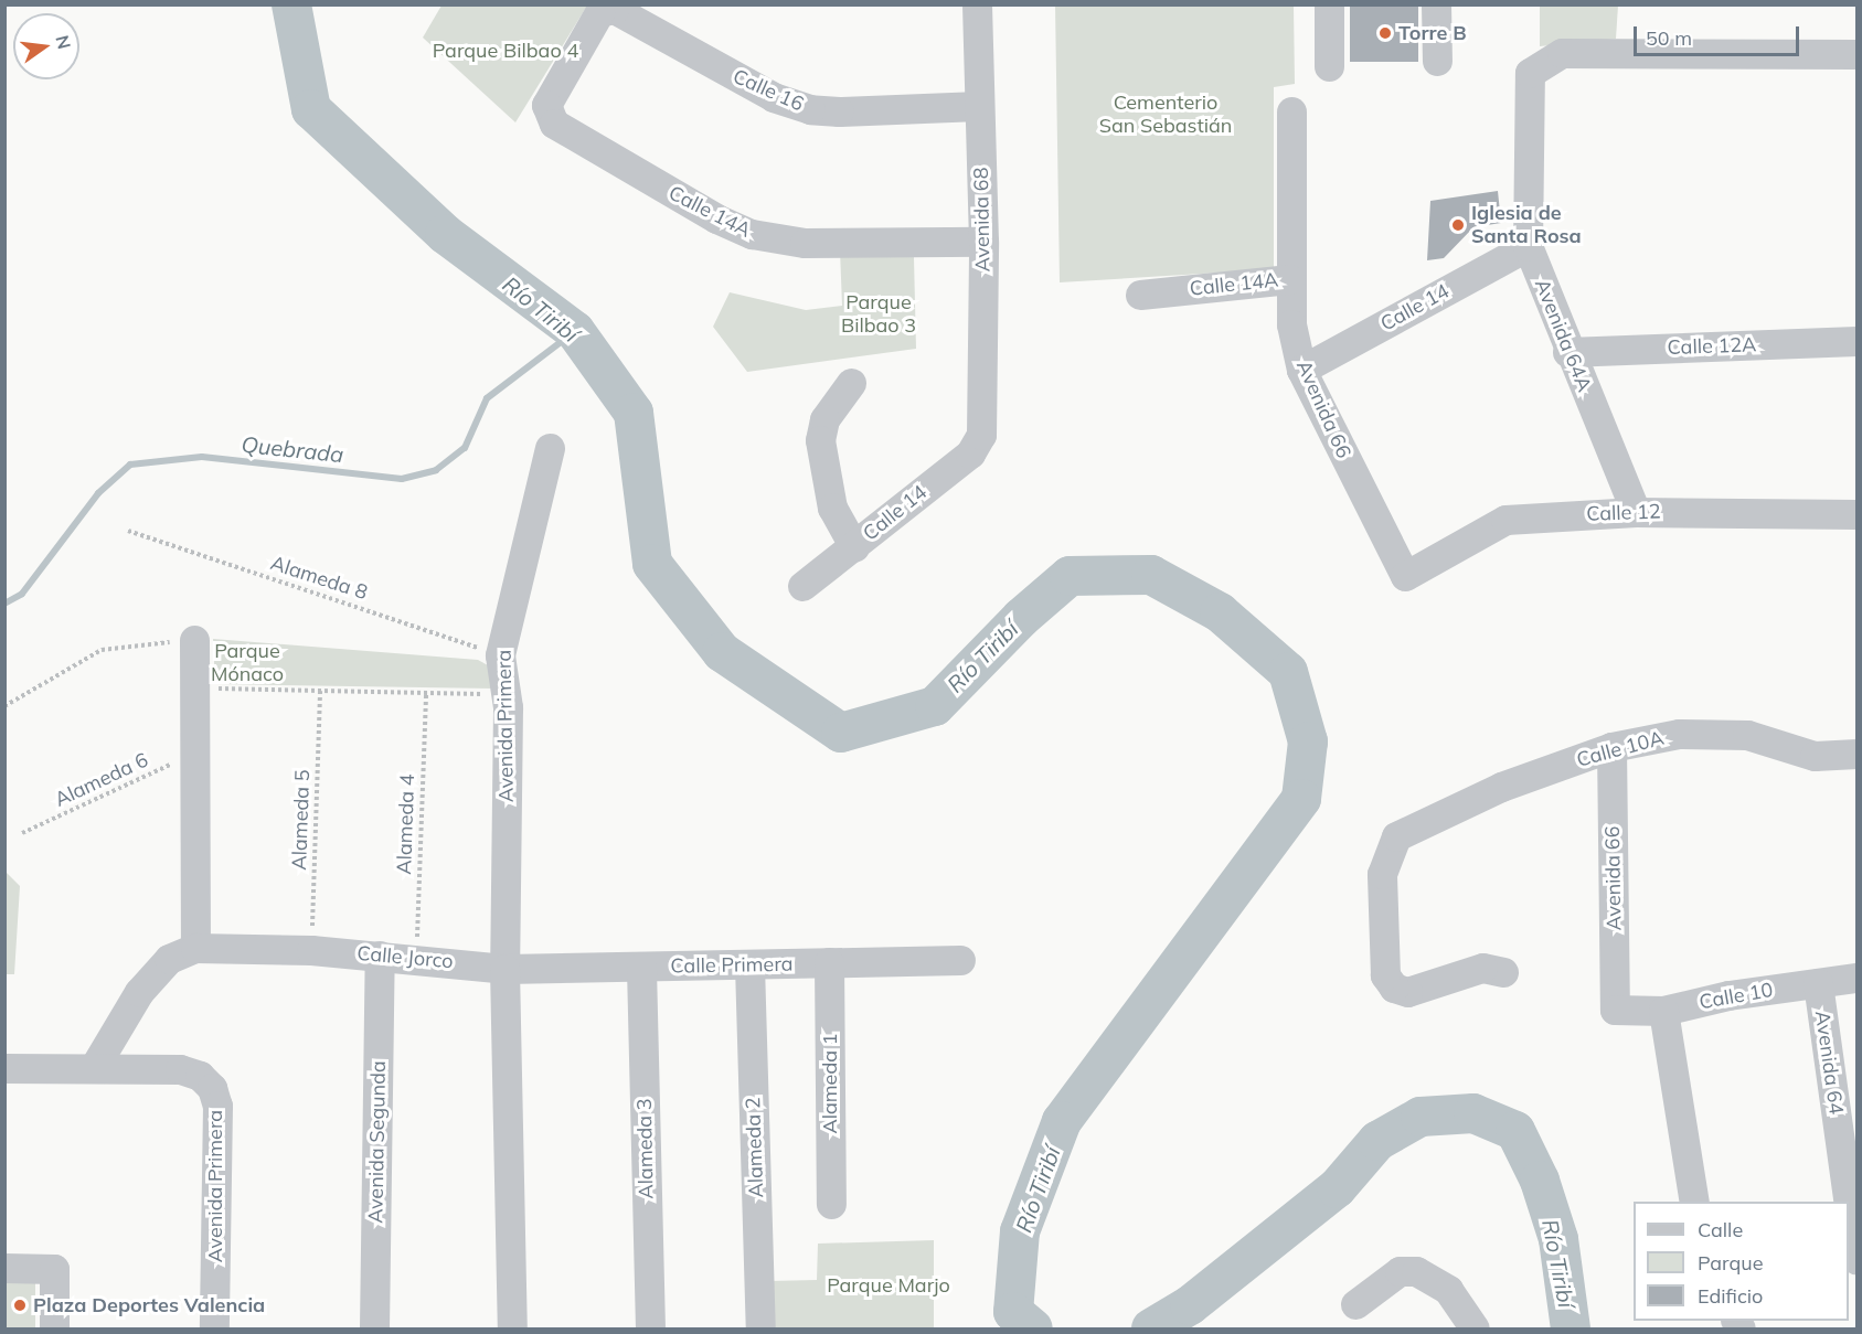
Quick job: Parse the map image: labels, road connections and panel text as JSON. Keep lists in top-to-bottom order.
{
  "streets": {
    "street": [
      "Calle 16",
      "Calle 14A",
      "Avenida 68",
      "Calle 14",
      "Avenida 64A",
      "Calle 12A",
      "Avenida 66",
      "Calle 12",
      "Avenida Primera",
      "Calle 10A",
      "Calle Jorco",
      "Calle Primera",
      "Calle 10",
      "Avenida 64",
      "Alameda 1",
      "Avenida Segunda",
      "Alameda 2",
      "Alameda 3"
    ],
    "path": [
      "Alameda 8",
      "Alameda 6",
      "Alameda 5",
      "Alameda 4"
    ]
  },
  "crossings": [
    ["Calle 16", "Calle 14A"],
    ["Calle 16", "Avenida 68"],
    ["Calle 14A", "Avenida 68"],
    ["Calle 14A", "Avenida 66"],
    ["Avenida 68", "Calle 14"],
    ["Calle 14", "Avenida 64A"],
    ["Calle 14", "Avenida 66"],
    ["Avenida 64A", "Calle 12A"],
    ["Avenida 64A", "Calle 12"],
    ["Avenida 66", "Calle 12"],
    ["Avenida 66", "Calle 10A"],
    ["Avenida 66", "Calle 10"],
    ["Alameda 8", "Avenida Primera"],
    ["Avenida Primera", "Calle Jorco"],
    ["Avenida Primera", "Calle Primera"],
    ["Alameda 5", "Calle Jorco"],
    ["Alameda 4", "Calle Jorco"],
    ["Calle Jorco", "Calle Primera"],
    ["Calle Jorco", "Avenida Segunda"],
    ["Calle Primera", "Alameda 1"],
    ["Calle Primera", "Alameda 2"],
    ["Calle Primera", "Alameda 3"],
    ["Calle 10", "Avenida 64"]
  ],
  "water": ["Río Tiribí", "Quebrada"],
  "parks": [
    "Parque Bilbao 4",
    "Cementerio San Sebastián",
    "Parque Bilbao 3",
    "Parque Mónaco",
    "Parque Marjo"
  ],
  "places": ["Torre B", "Iglesia de Santa Rosa", "Plaza Deportes Valencia"],
  "legend": ["Calle", "Parque", "Edificio"],
  "scale_bar": "50 m",
  "north": "right"
}
